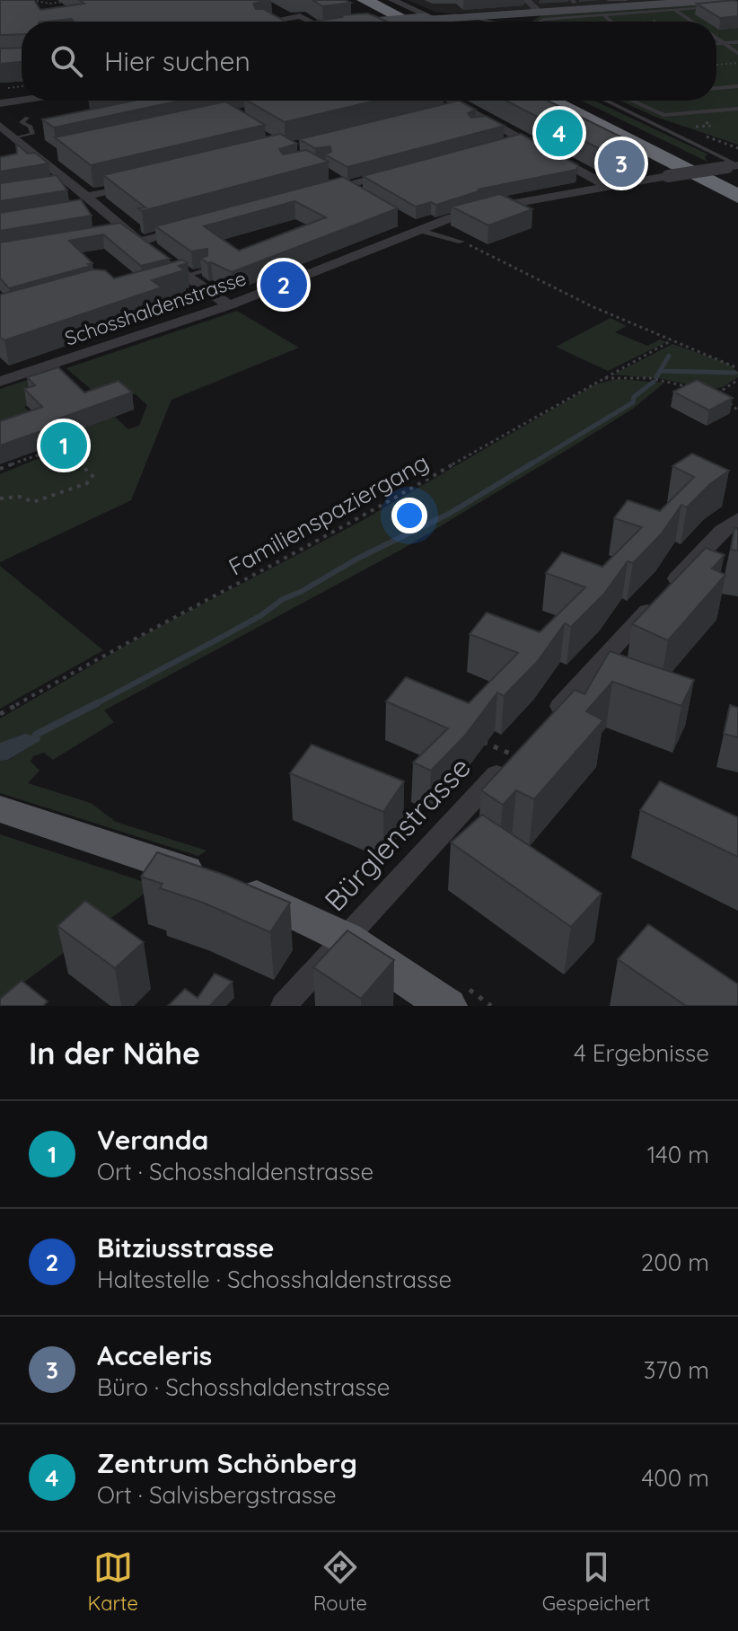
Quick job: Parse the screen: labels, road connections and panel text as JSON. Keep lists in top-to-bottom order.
{
  "streets": {
    "street": ["Schosshaldenstrasse", "Bürglenstrasse"],
    "path": ["Familienspaziergang"]
  },
  "page": {
    "search": "Hier suchen",
    "pins": [
      "4",
      "3",
      "2",
      "1"
    ],
    "heading": ["In der Nähe", "4 Ergebnisse"],
    "list": [
      {
        "mark": "1",
        "name": "Veranda",
        "note": "Ort · Schosshaldenstrasse",
        "value": "140 m"
      },
      {
        "mark": "2",
        "name": "Bitziusstrasse",
        "note": "Haltestelle · Schosshaldenstrasse",
        "value": "200 m"
      },
      {
        "mark": "3",
        "name": "Acceleris",
        "note": "Büro · Schosshaldenstrasse",
        "value": "370 m"
      },
      {
        "mark": "4",
        "name": "Zentrum Schönberg",
        "note": "Ort · Salvisbergstrasse",
        "value": "400 m"
      }
    ],
    "nav": ["Karte", "Route", "Gespeichert"]
  }
}
